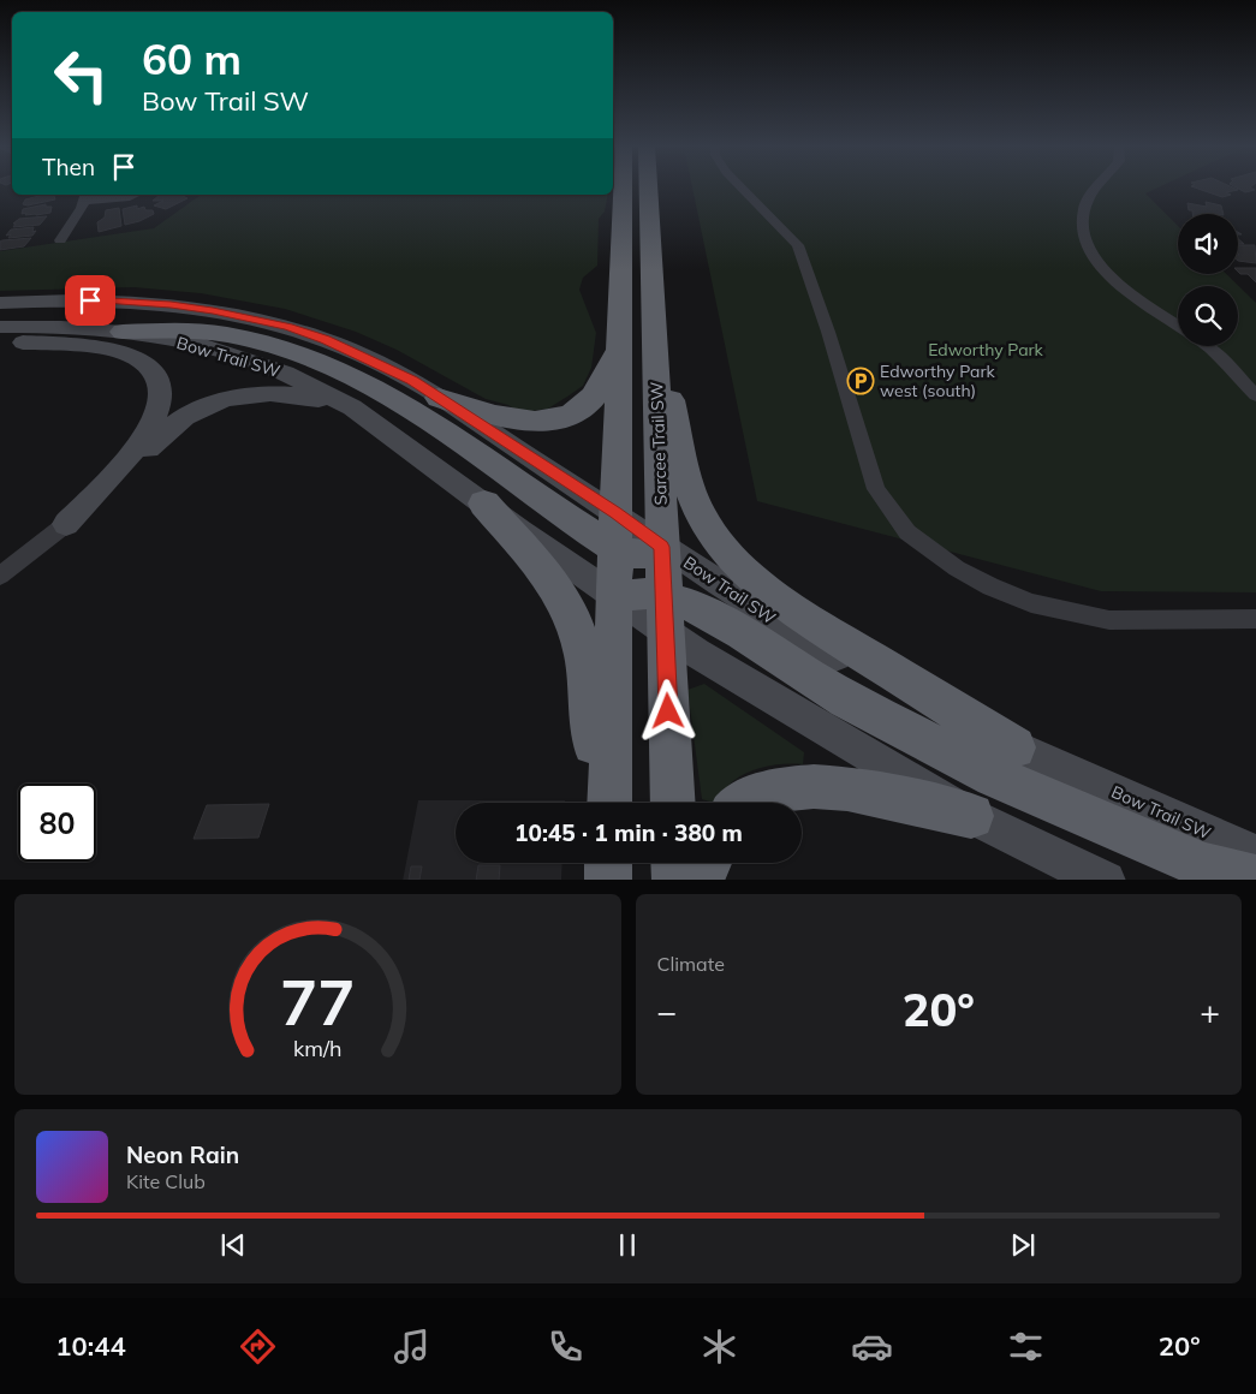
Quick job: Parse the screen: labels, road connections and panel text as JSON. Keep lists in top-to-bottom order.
{
  "streets": {
    "highway": ["Sarcee Trail SW"],
    "main road": ["Bow Trail SW"]
  },
  "crossings": [
    ["Bow Trail SW", "Sarcee Trail SW"]
  ],
  "parks": ["Edworthy Park"],
  "places": {
    "parking": ["Edworthy Park west (south)"]
  },
  "page": {
    "turn": ["60 m", "Bow Trail SW"],
    "then": "Then",
    "limit": "80",
    "trip": "10:45 · 1 min · 380 m",
    "tile": "Climate",
    "heat": ["−", "20°", "+"],
    "song": ["Neon Rain", "Kite Club"],
    "tabs": ["10:44", "20°"],
    "gauge": ["77", "km/h"]
  }
}
